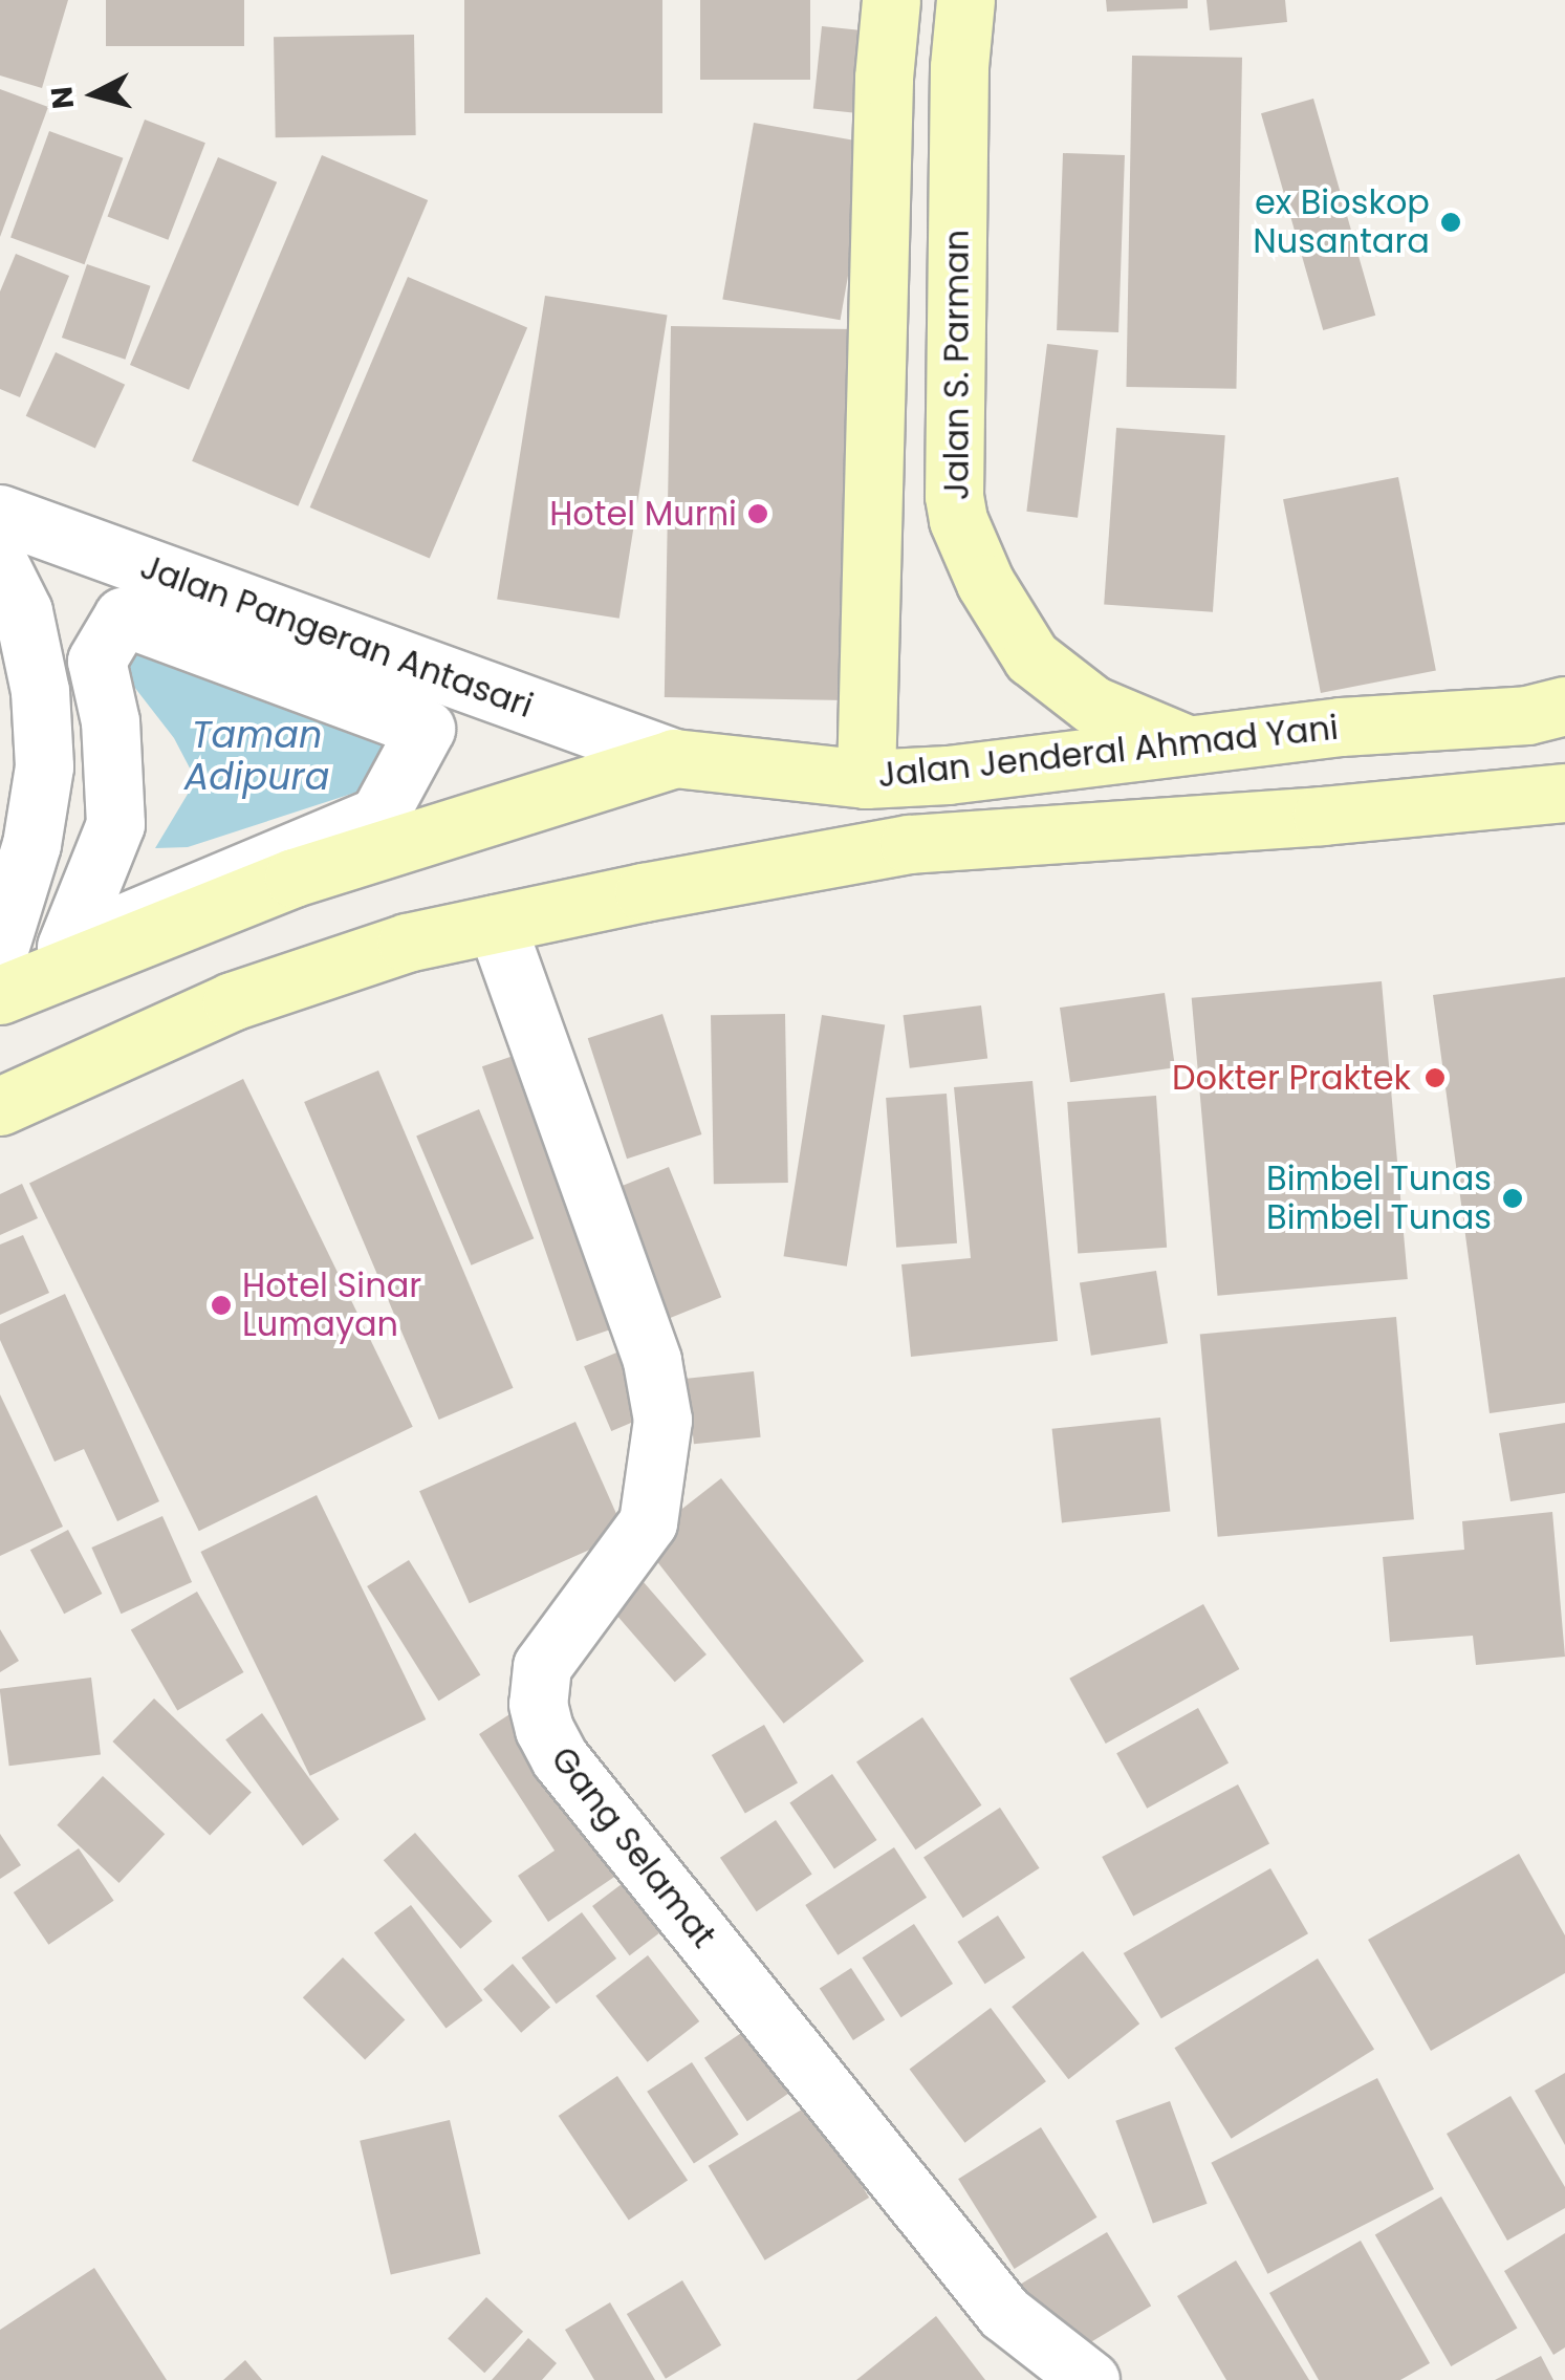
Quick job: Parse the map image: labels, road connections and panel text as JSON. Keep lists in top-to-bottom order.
{
  "streets": {
    "main road": ["Jalan S. Parman", "Jalan Jenderal Ahmad Yani"],
    "street": ["Jalan Pangeran Antasari", "Gang Selamat"]
  },
  "crossings": [
    ["Jalan S. Parman", "Jalan Jenderal Ahmad Yani"],
    ["Jalan Pangeran Antasari", "Jalan Jenderal Ahmad Yani"],
    ["Jalan Jenderal Ahmad Yani", "Gang Selamat"]
  ],
  "water": ["Taman Adipura"],
  "places": [
    "ex Bioskop Nusantara",
    "Hotel Murni",
    "Dokter Praktek",
    "Bimbel Tunas Bimbel Tunas",
    "Hotel Sinar Lumayan"
  ],
  "north": "left"
}
